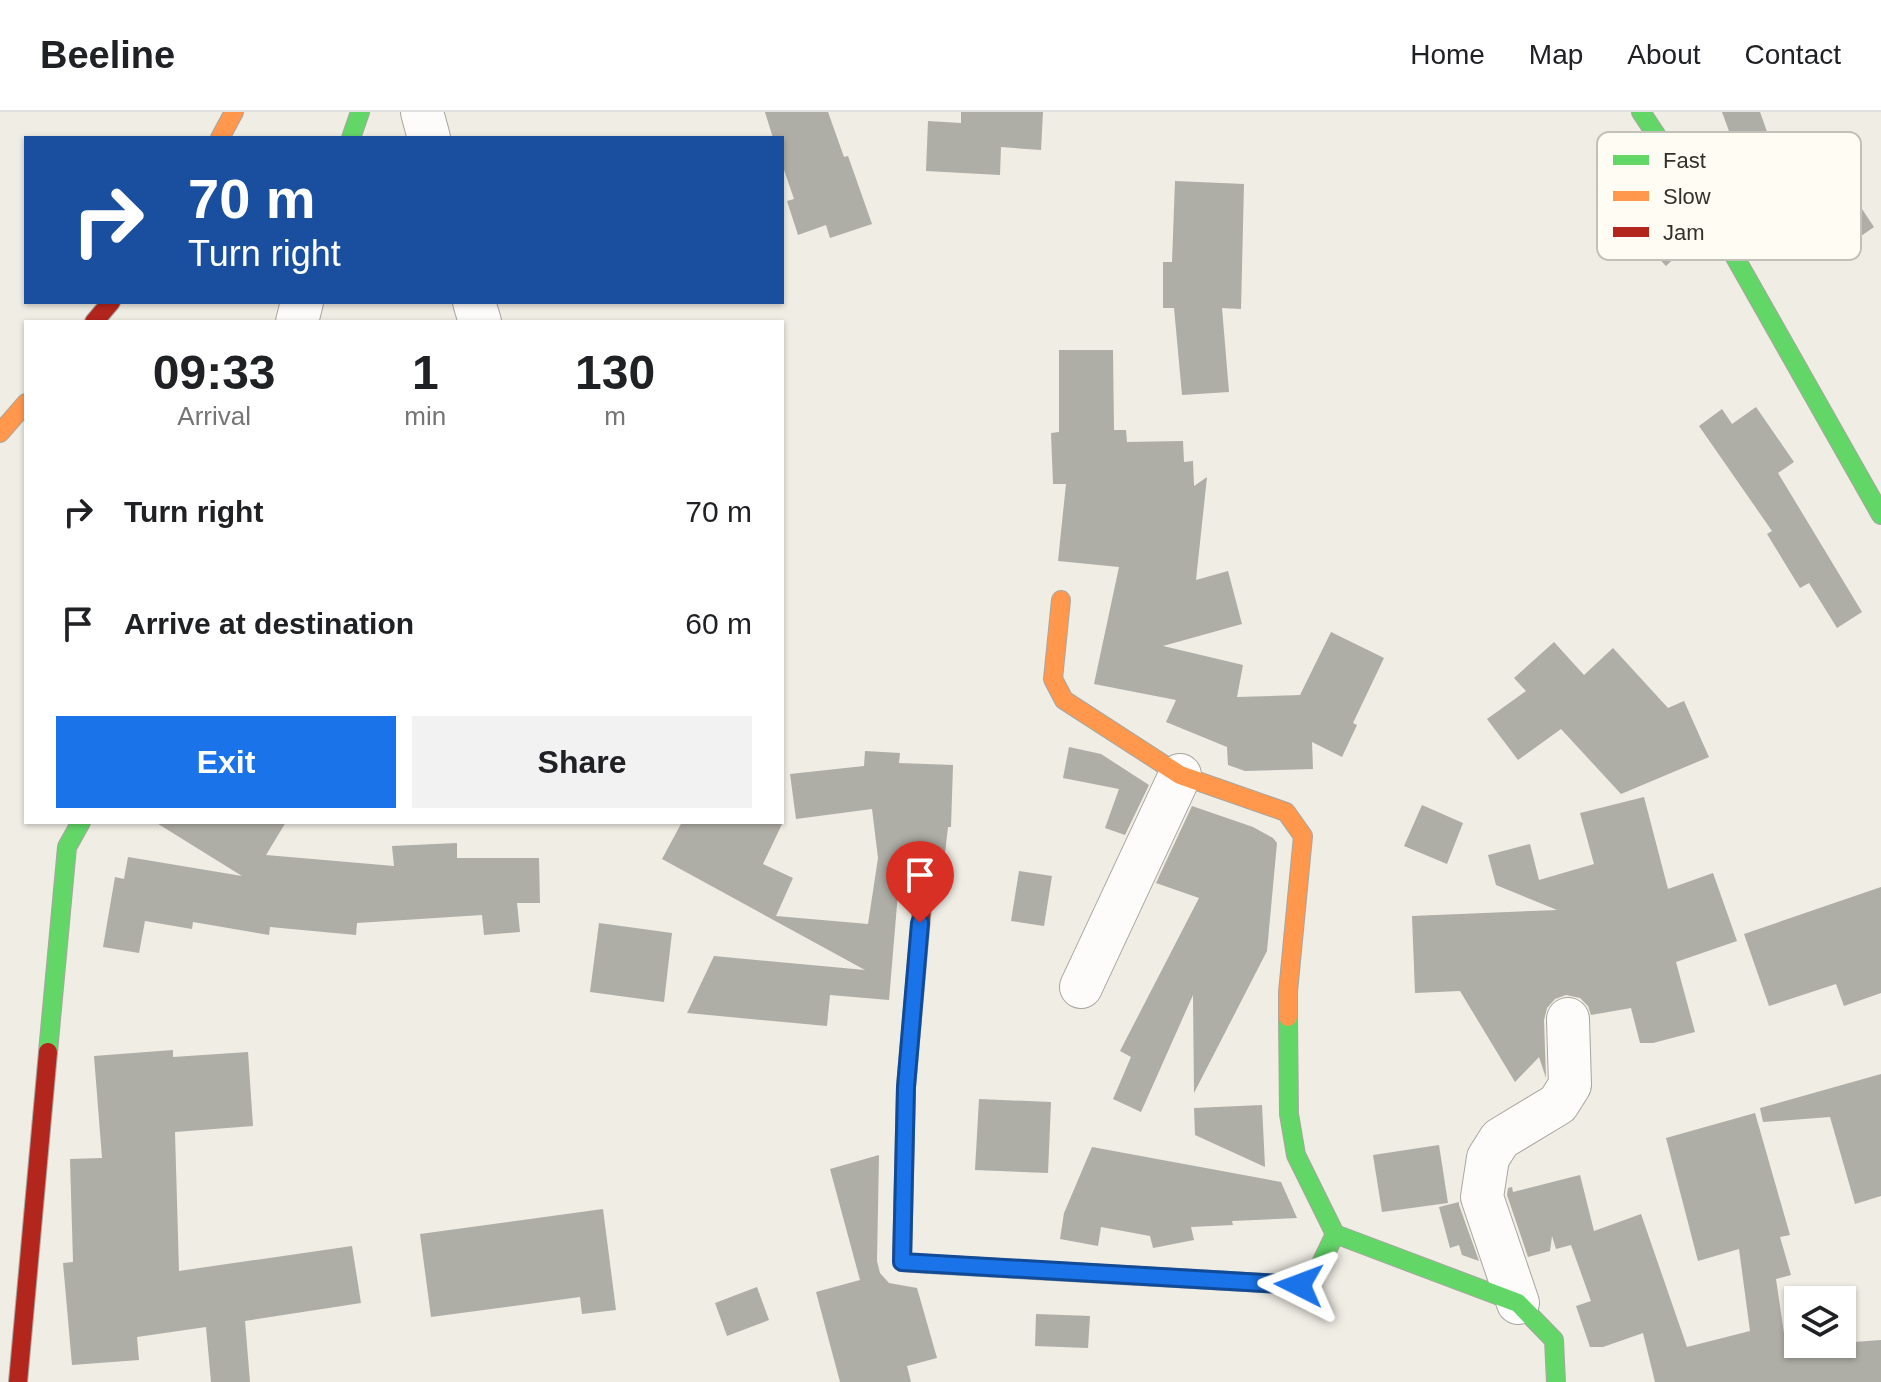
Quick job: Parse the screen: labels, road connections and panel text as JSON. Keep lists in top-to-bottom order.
{
  "legend": ["Fast", "Slow", "Jam"],
  "page": {
    "header": "Beeline",
    "nav": [
      "Home",
      "Map",
      "About",
      "Contact"
    ],
    "turn": ["70 m", "Turn right"],
    "eta": [
      "09:33",
      "Arrival",
      "1",
      "min",
      "130",
      "m"
    ],
    "list": [
      {
        "name": "Turn right",
        "value": "70 m"
      },
      {
        "name": "Arrive at destination",
        "value": "60 m"
      }
    ],
    "buttons": ["Exit", "Share"]
  }
}
